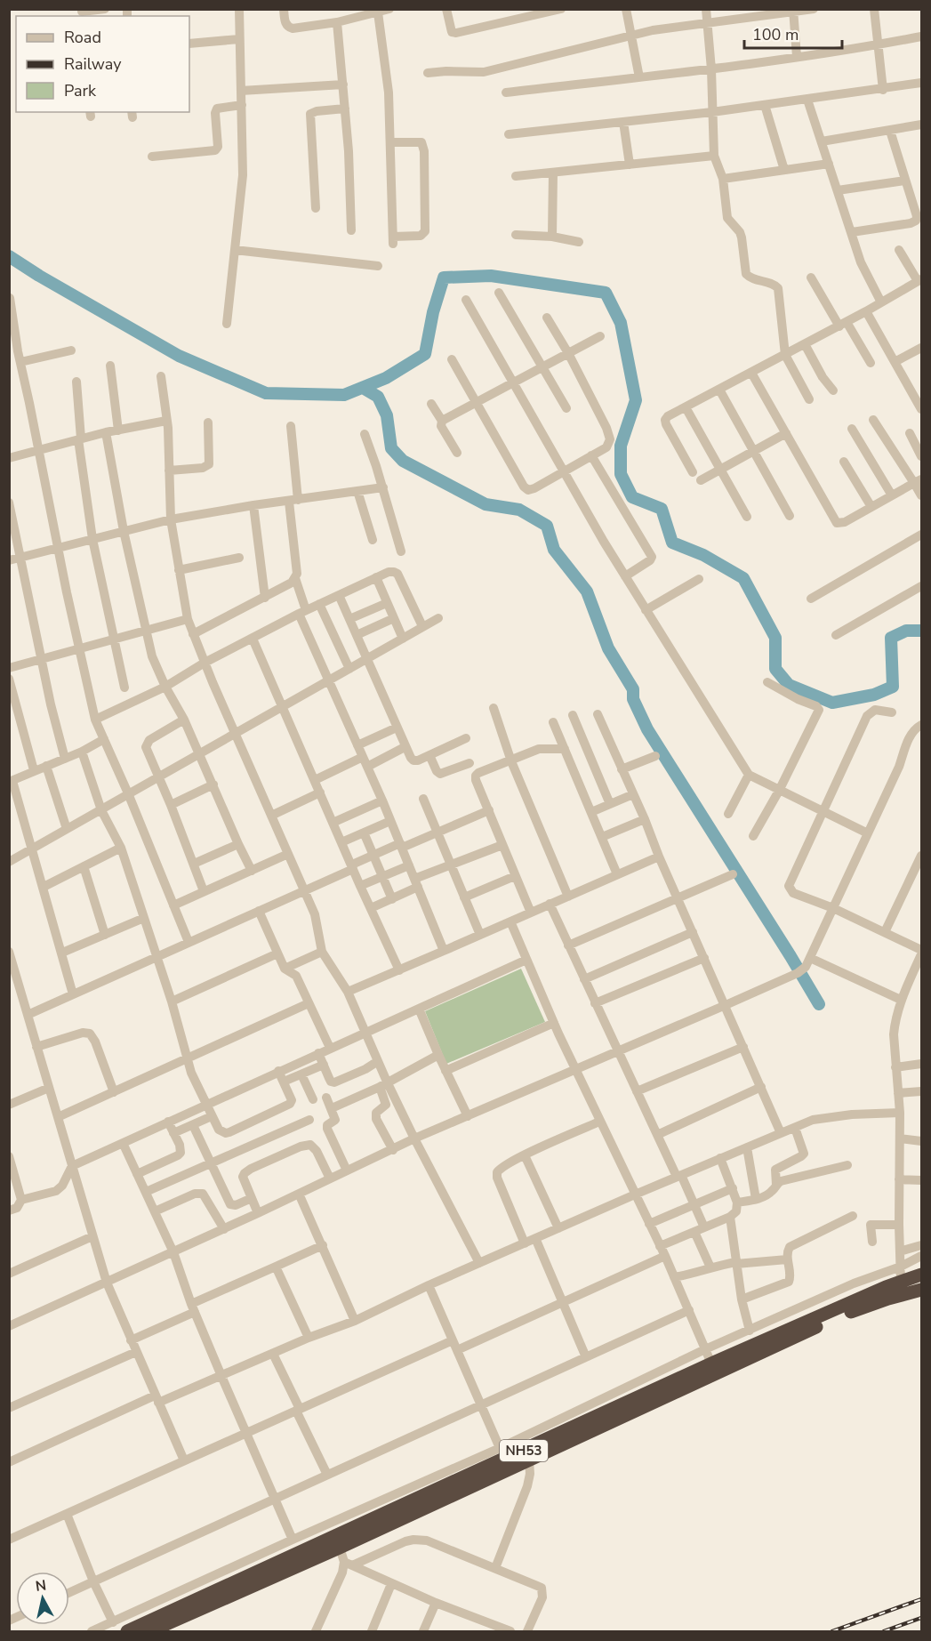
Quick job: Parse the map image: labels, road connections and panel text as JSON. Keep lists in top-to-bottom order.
{
  "streets": {
    "highway": ["NH53"]
  },
  "legend": ["Road", "Railway", "Park"],
  "scale_bar": "100 m",
  "north": "top"
}
